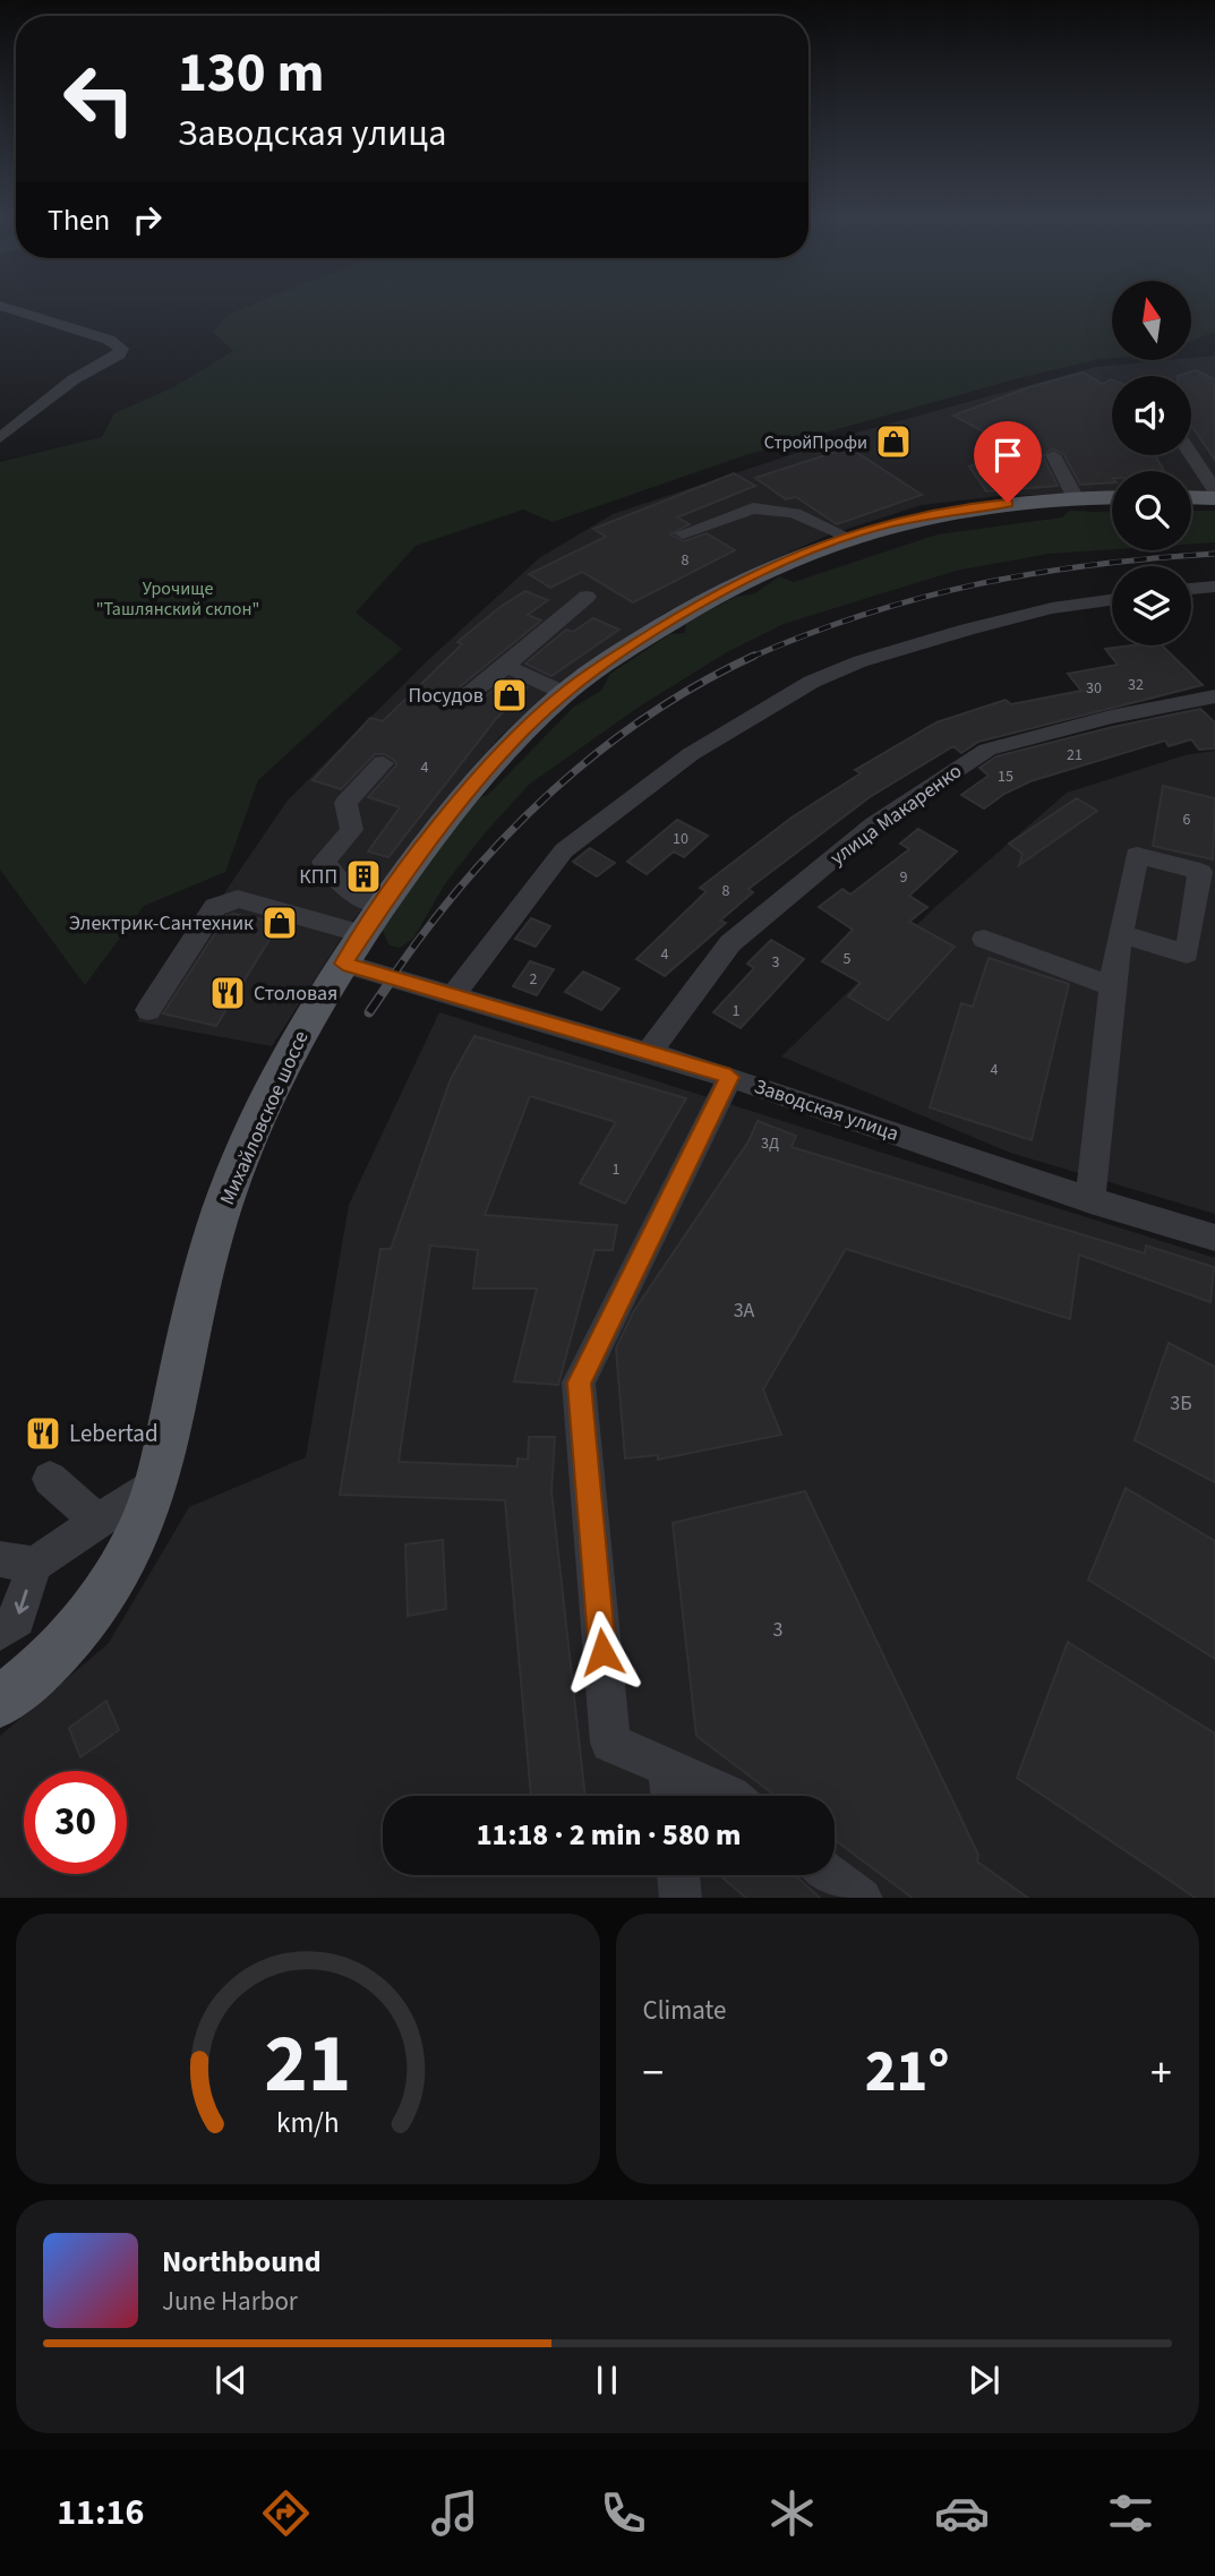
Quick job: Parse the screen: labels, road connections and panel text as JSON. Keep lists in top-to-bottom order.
{
  "streets": {
    "main road": ["Михайловское шоссе"],
    "street": ["улица Макаренко", "Заводская улица"]
  },
  "crossings": [
    ["улица Макаренко", "Заводская улица"],
    ["Заводская улица", "Михайловское шоссе"]
  ],
  "parks": ["Урочище \"Ташлянский склон\""],
  "places": {
    "shop": ["СтройПрофи", "Посудов", "Электрик-Сантехник"],
    "building": ["КПП"],
    "restaurant": ["Столовая", "Lebertad"]
  },
  "house_numbers": [
    "8",
    "32",
    "30",
    "21",
    "4",
    "15",
    "6",
    "10",
    "9",
    "8",
    "4",
    "5",
    "3",
    "2",
    "1",
    "4",
    "3Д",
    "1",
    "3А",
    "3Б",
    "3"
  ],
  "north": "top",
  "page": {
    "turn": ["130 m", "Заводская улица"],
    "then": "Then",
    "limit": "30",
    "trip": "11:18 · 2 min · 580 m",
    "tile": "Climate",
    "heat": ["−", "21°", "+"],
    "song": ["Northbound", "June Harbor"],
    "tabs": "11:16",
    "gauge": ["21", "km/h"]
  }
}
